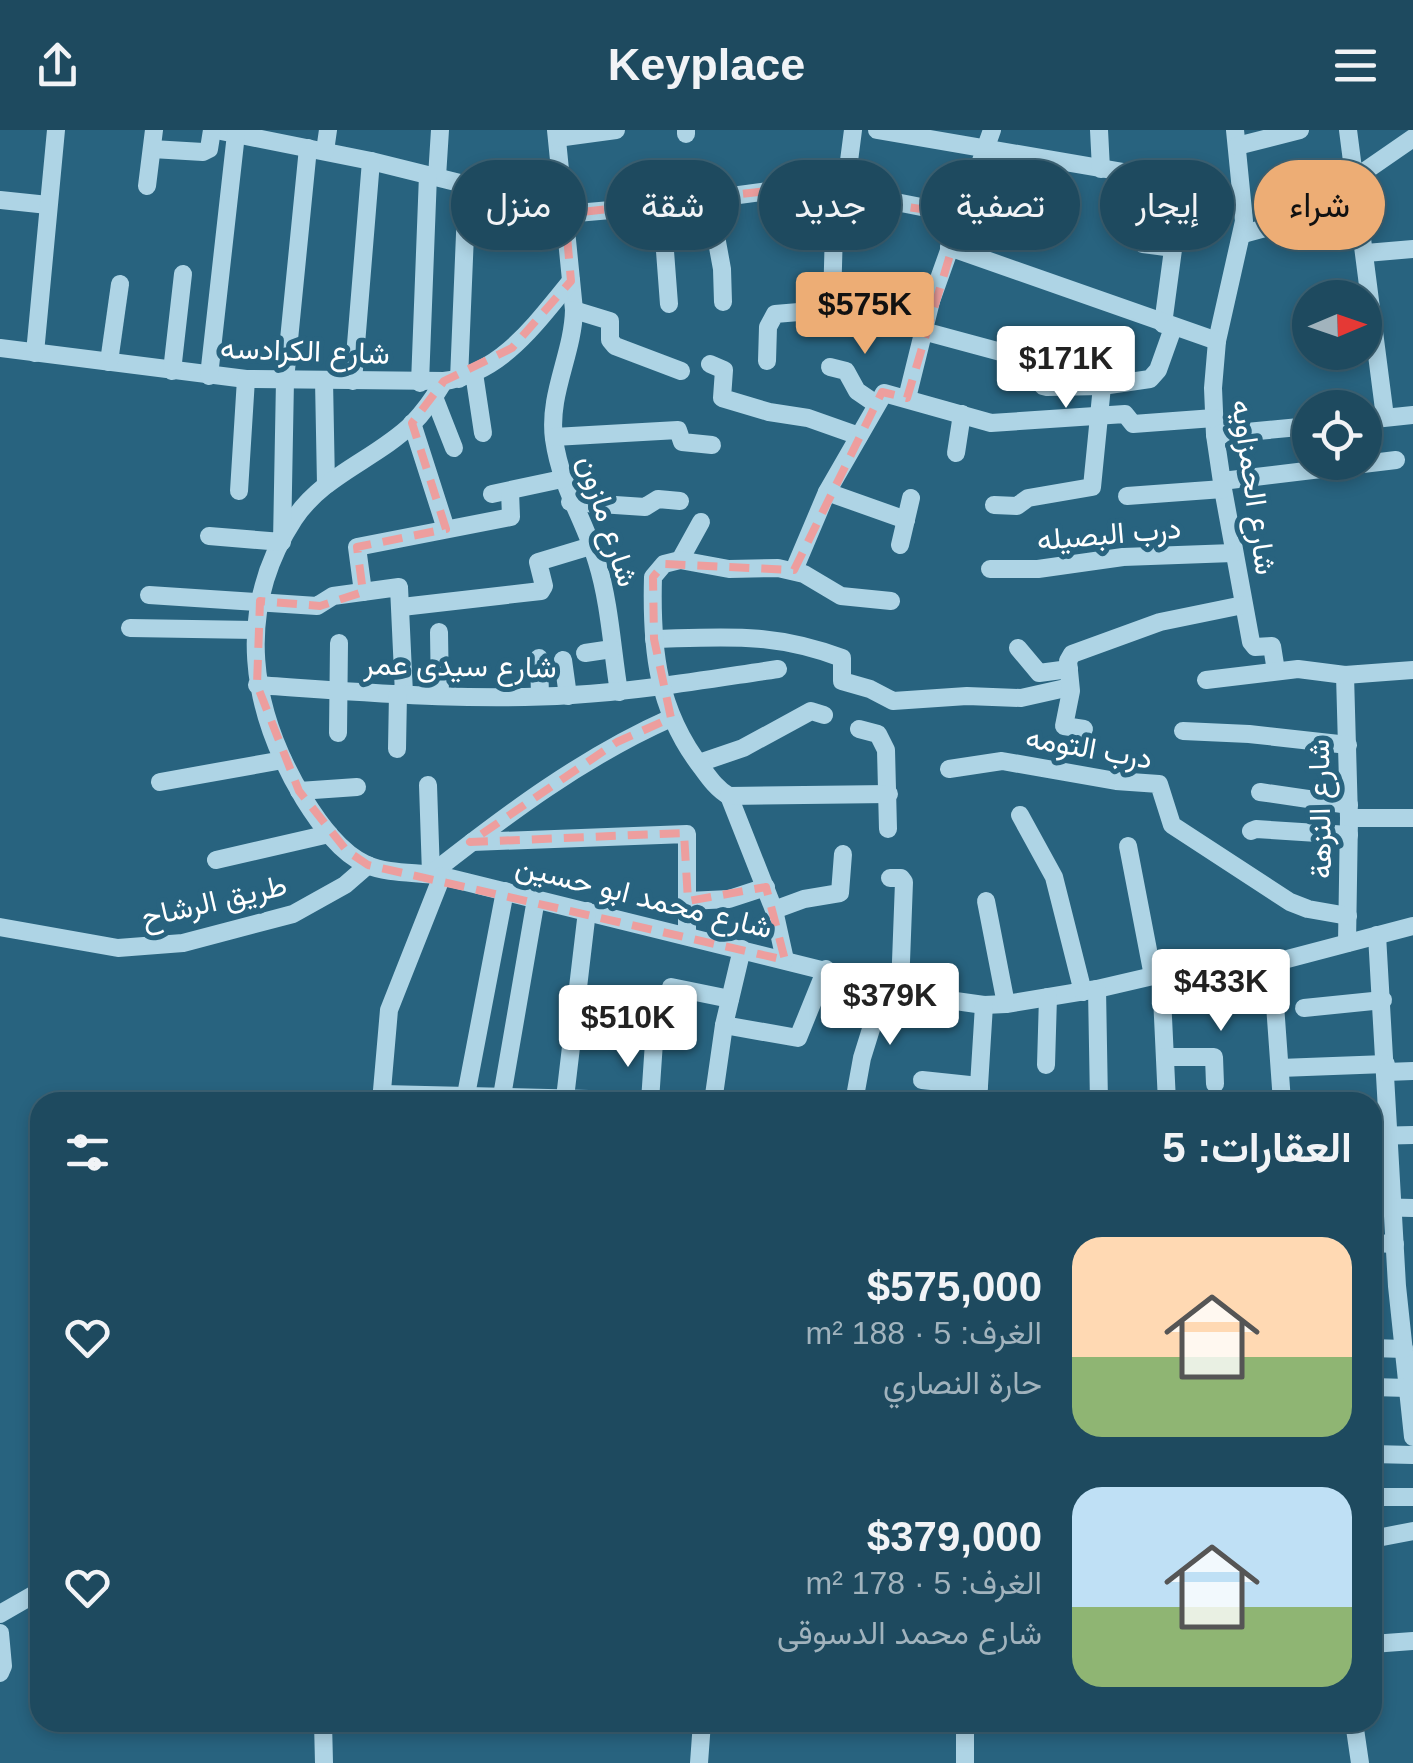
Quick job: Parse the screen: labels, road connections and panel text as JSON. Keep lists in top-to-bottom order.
{
  "streets": {
    "street": [
      "شارع الكرادسه",
      "شارع الحمزاويه",
      "شارع مازون",
      "درب البصيله",
      "شارع سيدى عمر",
      "درب التومه",
      "شارع النزهة",
      "شارع محمد ابو حسين",
      "طريق الرشاح"
    ]
  },
  "crossings": [
    ["شارع الحمزاويه", "درب البصيله"],
    ["شارع مازون", "شارع سيدى عمر"],
    ["درب التومه", "شارع النزهة"],
    ["شارع النزهة", "شارع محمد ابو حسين"],
    ["شارع محمد ابو حسين", "طريق الرشاح"]
  ],
  "north": "right",
  "page": {
    "header": "Keyplace",
    "chip": [
      "شراء",
      "إيجار",
      "تصفية",
      "جديد",
      "شقة",
      "منزل"
    ],
    "price": [
      "$575K",
      "$171K",
      "$433K",
      "$379K",
      "$510K"
    ],
    "heading": "العقارات: 5",
    "list": [
      {
        "name": "$575,000",
        "note": "الغرف: 5 · 188 m² · حارة النصاري"
      },
      {
        "name": "$379,000",
        "note": "الغرف: 5 · 178 m² · شارع محمد الدسوقى"
      }
    ]
  }
}
